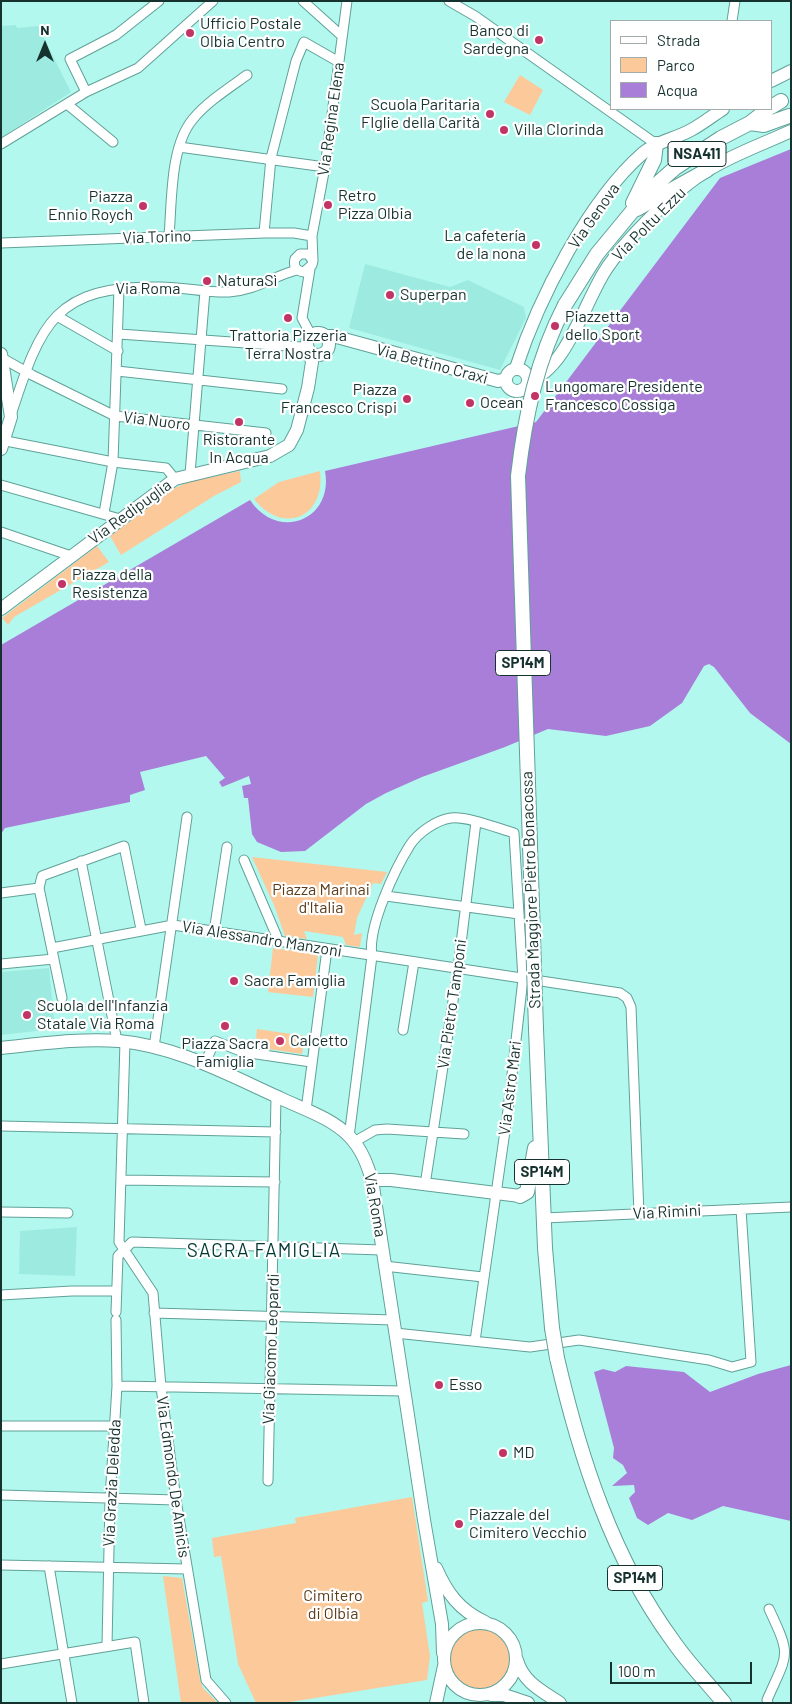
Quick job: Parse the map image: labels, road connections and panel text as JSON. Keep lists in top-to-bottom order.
{
  "streets": {
    "main road": ["NSA411", "SP14M", "Strada Maggiore Pietro Bonacossa"],
    "street": [
      "Via Regina Elena",
      "Via Genova",
      "Via Poltu Ezzu",
      "Via Torino",
      "Via Roma",
      "Via Bettino Craxi",
      "Via Nuoro",
      "Via Redipuglia",
      "Via Alessandro Manzoni",
      "Via Pietro Tamponi",
      "Via Astro Mari",
      "Via Rimini",
      "Via Giacomo Leopardi",
      "Via Edmondo De Amicis",
      "Via Grazia Deledda"
    ]
  },
  "crossings": [
    ["Via Regina Elena", "Via Torino"],
    ["Via Regina Elena", "Via Roma"],
    ["Via Regina Elena", "Via Bettino Craxi"],
    ["Via Regina Elena", "Via Redipuglia"],
    ["Via Genova", "Via Poltu Ezzu"],
    ["Via Genova", "Via Bettino Craxi"],
    ["Via Poltu Ezzu", "Via Bettino Craxi"],
    ["Via Roma", "Via Nuoro"],
    ["Via Roma", "Via Giacomo Leopardi"],
    ["Via Roma", "Via Grazia Deledda"],
    ["Via Bettino Craxi", "Via Redipuglia"],
    ["Strada Maggiore Pietro Bonacossa", "Via Rimini"],
    ["Via Alessandro Manzoni", "Via Pietro Tamponi"],
    ["Via Alessandro Manzoni", "Via Astro Mari"],
    ["Via Alessandro Manzoni", "Via Rimini"],
    ["Via Alessandro Manzoni", "Via Grazia Deledda"],
    ["Via Pietro Tamponi", "Via Astro Mari"],
    ["Via Edmondo De Amicis", "Via Grazia Deledda"]
  ],
  "districts": ["SACRA FAMIGLIA"],
  "parks": ["Piazza Marinai d'Italia", "Cimitero di Olbia"],
  "places": [
    "Ufficio Postale Olbia Centro",
    "Banco di Sardegna",
    "Scuola Paritaria FIglie della Carità",
    "Villa Clorinda",
    "Retro Pizza Olbia",
    "Piazza Ennio Roych",
    "La cafetería de la nona",
    "NaturaSì",
    "Superpan",
    "Trattoria Pizzeria Terra Nostra",
    "Piazzetta dello Sport",
    "Lungomare Presidente Francesco Cossiga",
    "Piazza Francesco Crispi",
    "Ocean",
    "Ristorante In Acqua",
    "Piazza della Resistenza",
    "Sacra Famiglia",
    "Scuola dell'Infanzia Statale Via Roma",
    "Piazza Sacra Famiglia",
    "Calcetto",
    "Esso",
    "MD",
    "Piazzale del Cimitero Vecchio"
  ],
  "legend": ["Strada", "Parco", "Acqua"],
  "scale_bar": "100 m",
  "north": "top"
}
